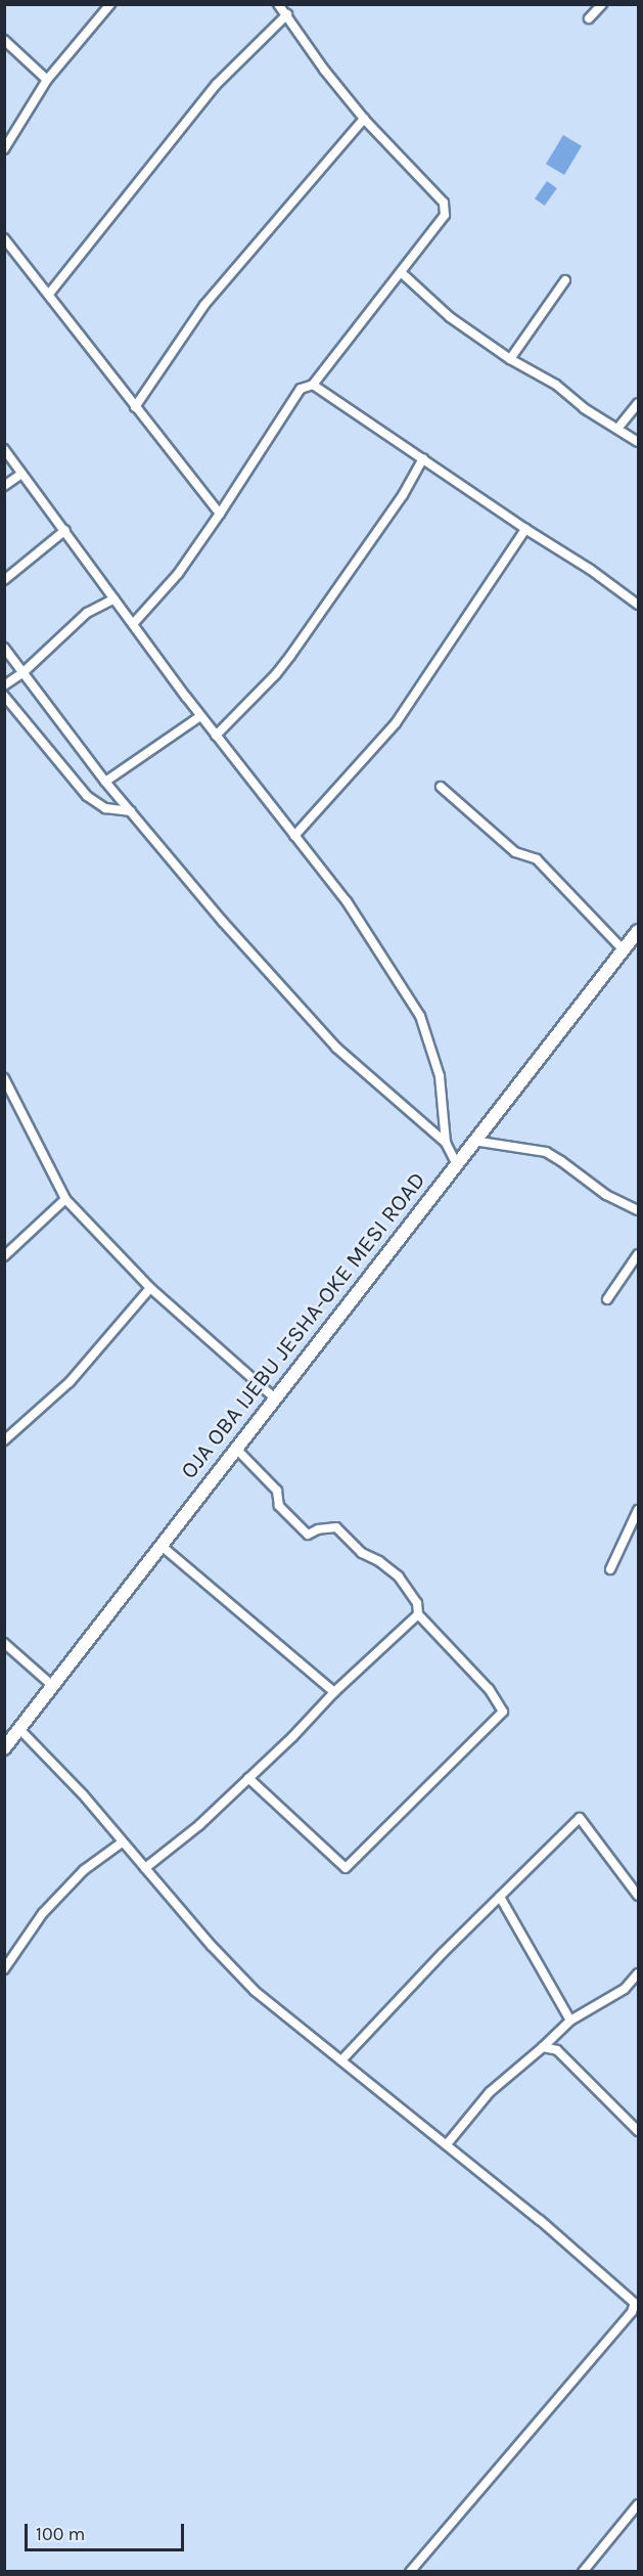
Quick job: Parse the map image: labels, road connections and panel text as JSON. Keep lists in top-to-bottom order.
{
  "streets": {
    "main road": ["OJA OBA IJEBU JESHA-OKE MESI ROAD"]
  },
  "scale_bar": "100 m"
}
